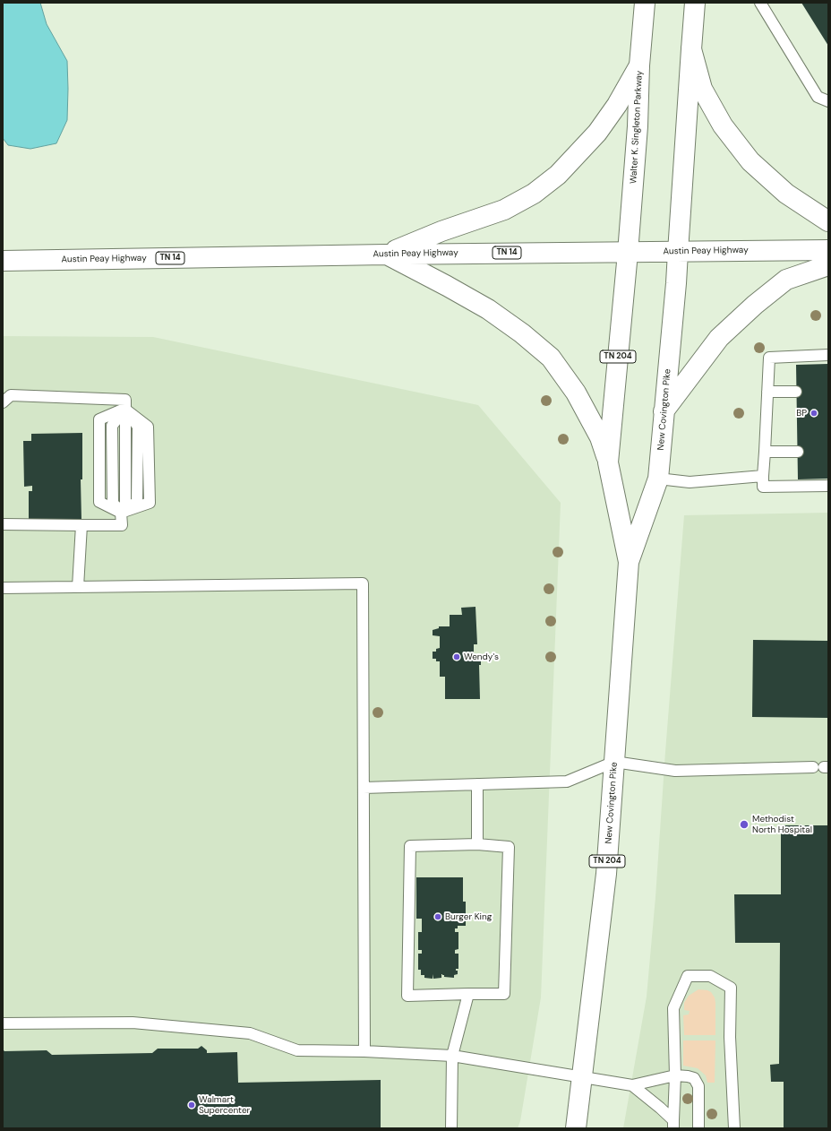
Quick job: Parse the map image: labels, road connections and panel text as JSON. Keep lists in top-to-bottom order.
{
  "streets": {
    "main road": [
      "Walter K. Singleton Parkway",
      "Austin Peay Highway",
      "TN 14",
      "TN 204",
      "New Covington Pike"
    ]
  },
  "crossings": [
    ["Walter K. Singleton Parkway", "Austin Peay Highway"],
    ["Walter K. Singleton Parkway", "New Covington Pike"],
    ["Austin Peay Highway", "TN 204"],
    ["Austin Peay Highway", "New Covington Pike"],
    ["TN 204", "New Covington Pike"]
  ],
  "places": [
    "BP",
    "Wendy's",
    "Methodist North Hospital",
    "Burger King",
    "Walmart Supercenter"
  ]
}
